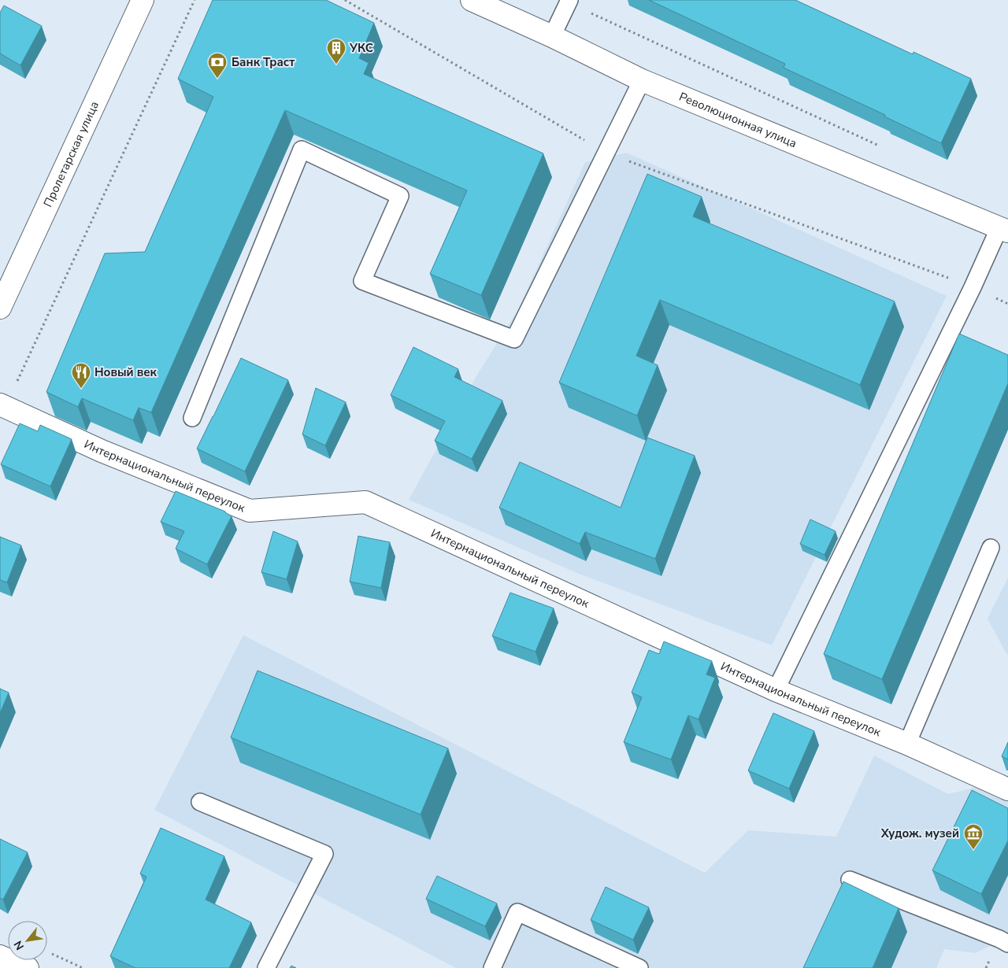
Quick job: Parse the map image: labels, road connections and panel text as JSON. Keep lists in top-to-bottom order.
{
  "streets": {
    "street": ["Революционная улица", "Пролетарская улица", "Интернациональный переулок"]
  },
  "places": {
    "building": ["УКС"],
    "bank": ["Банк Траст"],
    "restaurant": ["Новый век"],
    "museum": ["Худож. музей"]
  },
  "north": "bottom left"
}
